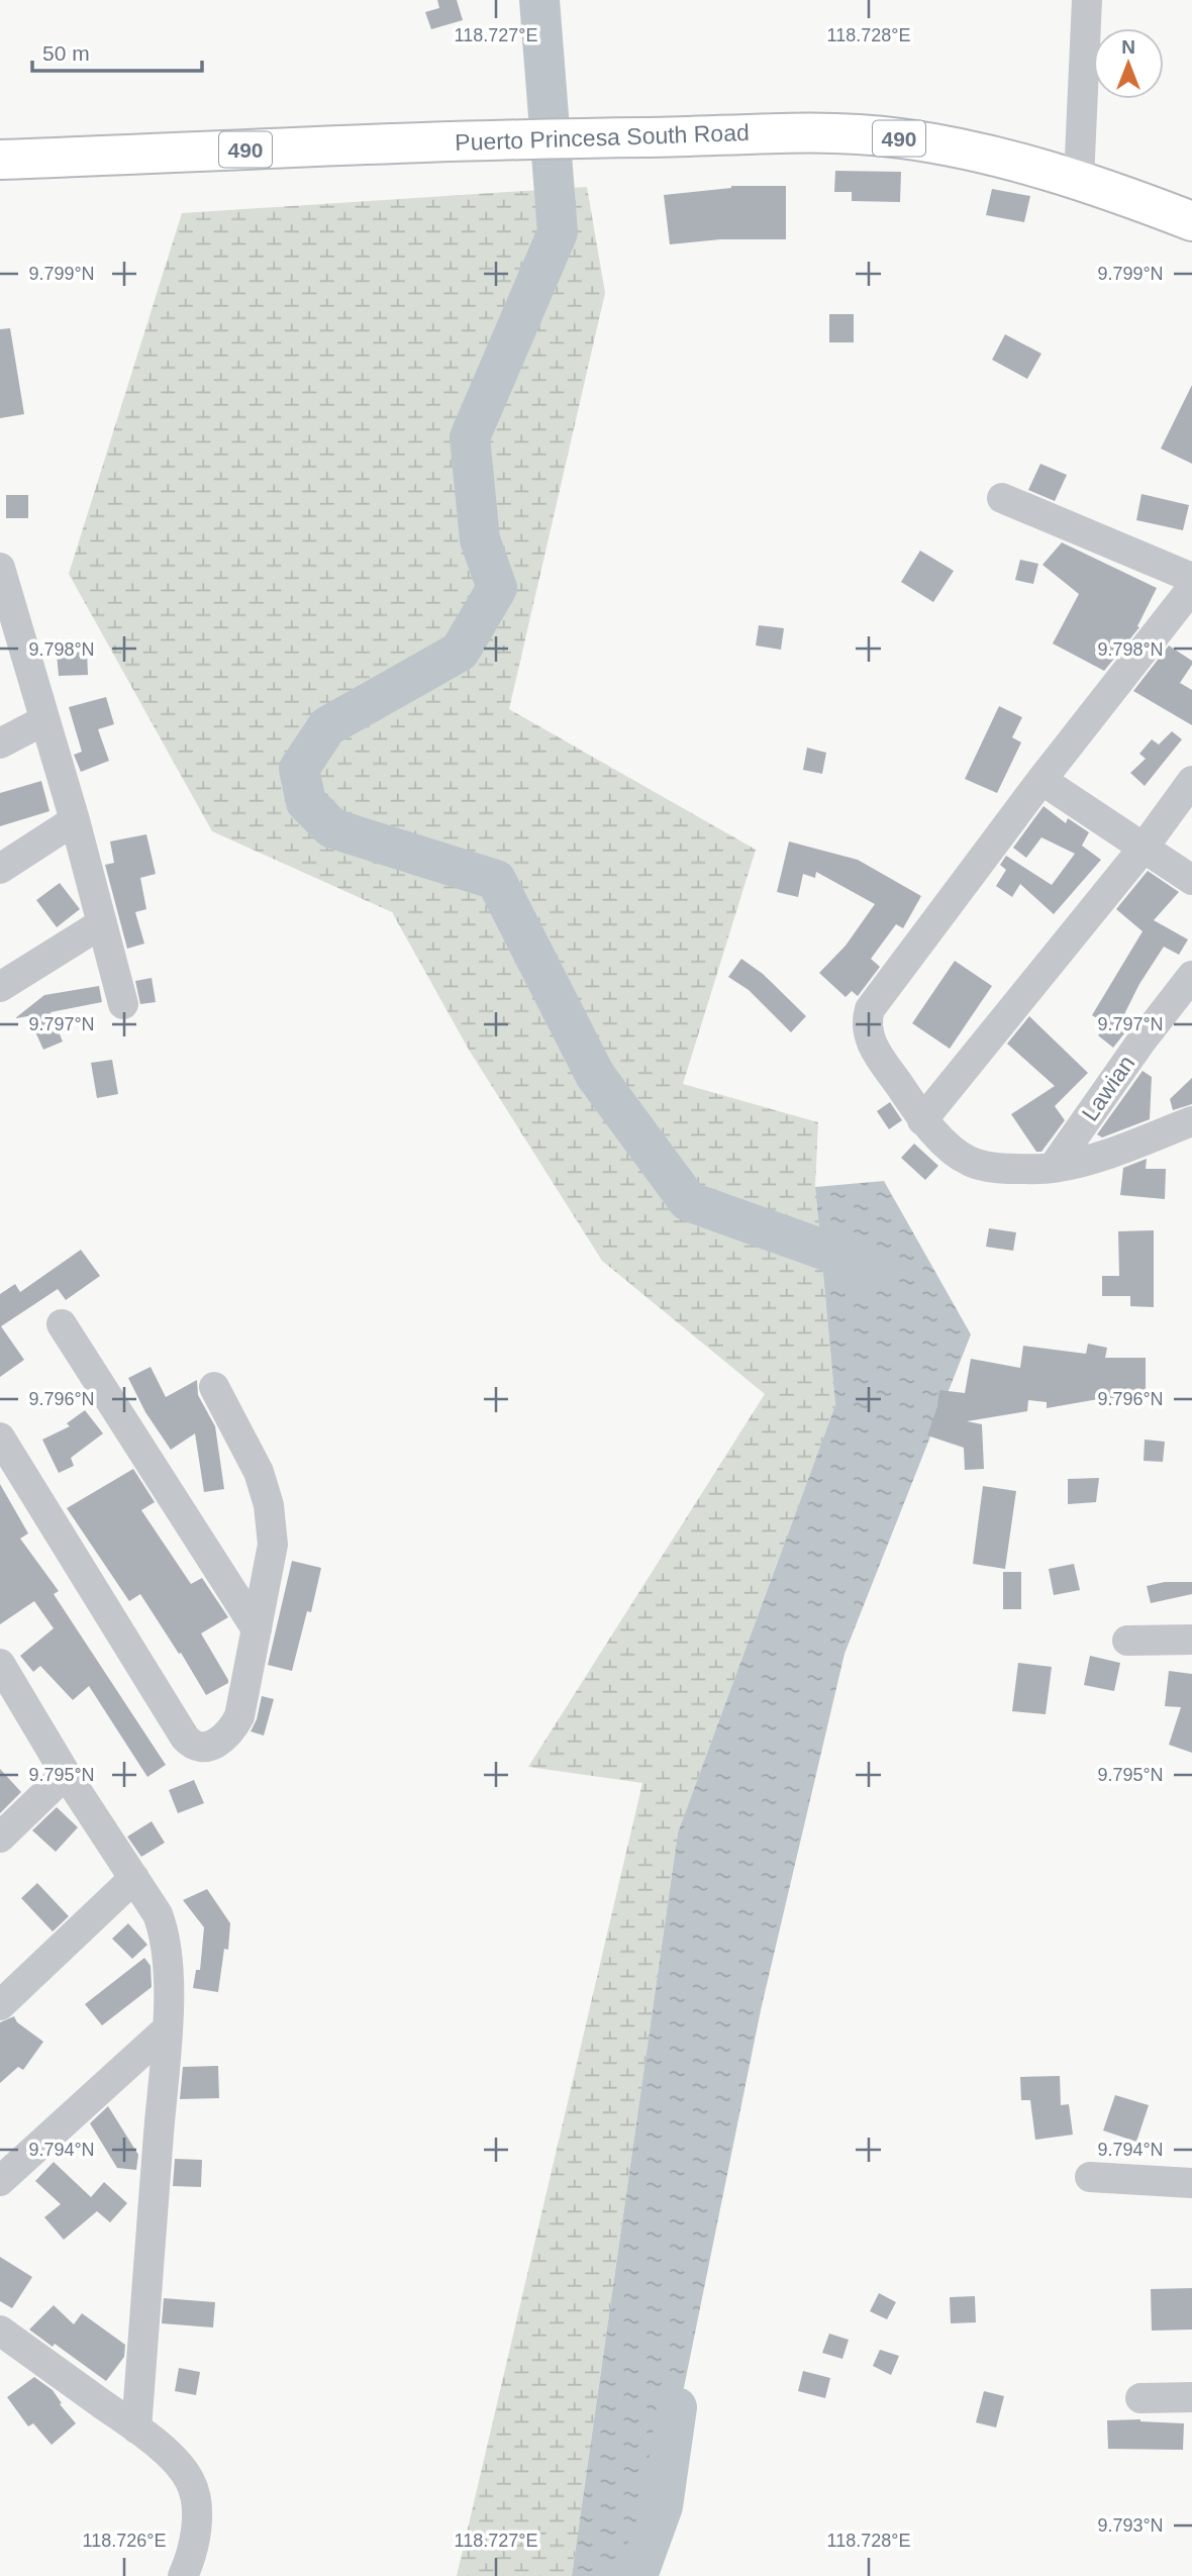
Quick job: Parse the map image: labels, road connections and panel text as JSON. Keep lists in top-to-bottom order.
{
  "streets": {
    "main road": ["Puerto Princesa South Road", "490"],
    "street": ["Lawian"]
  },
  "scale_bar": "50 m",
  "north": "top",
  "coordinates": [
    "118.727°E",
    "118.728°E",
    "9.799°N",
    "9.798°N",
    "9.797°N",
    "9.796°N",
    "9.795°N",
    "9.794°N",
    "9.793°N",
    "118.726°E"
  ]
}
